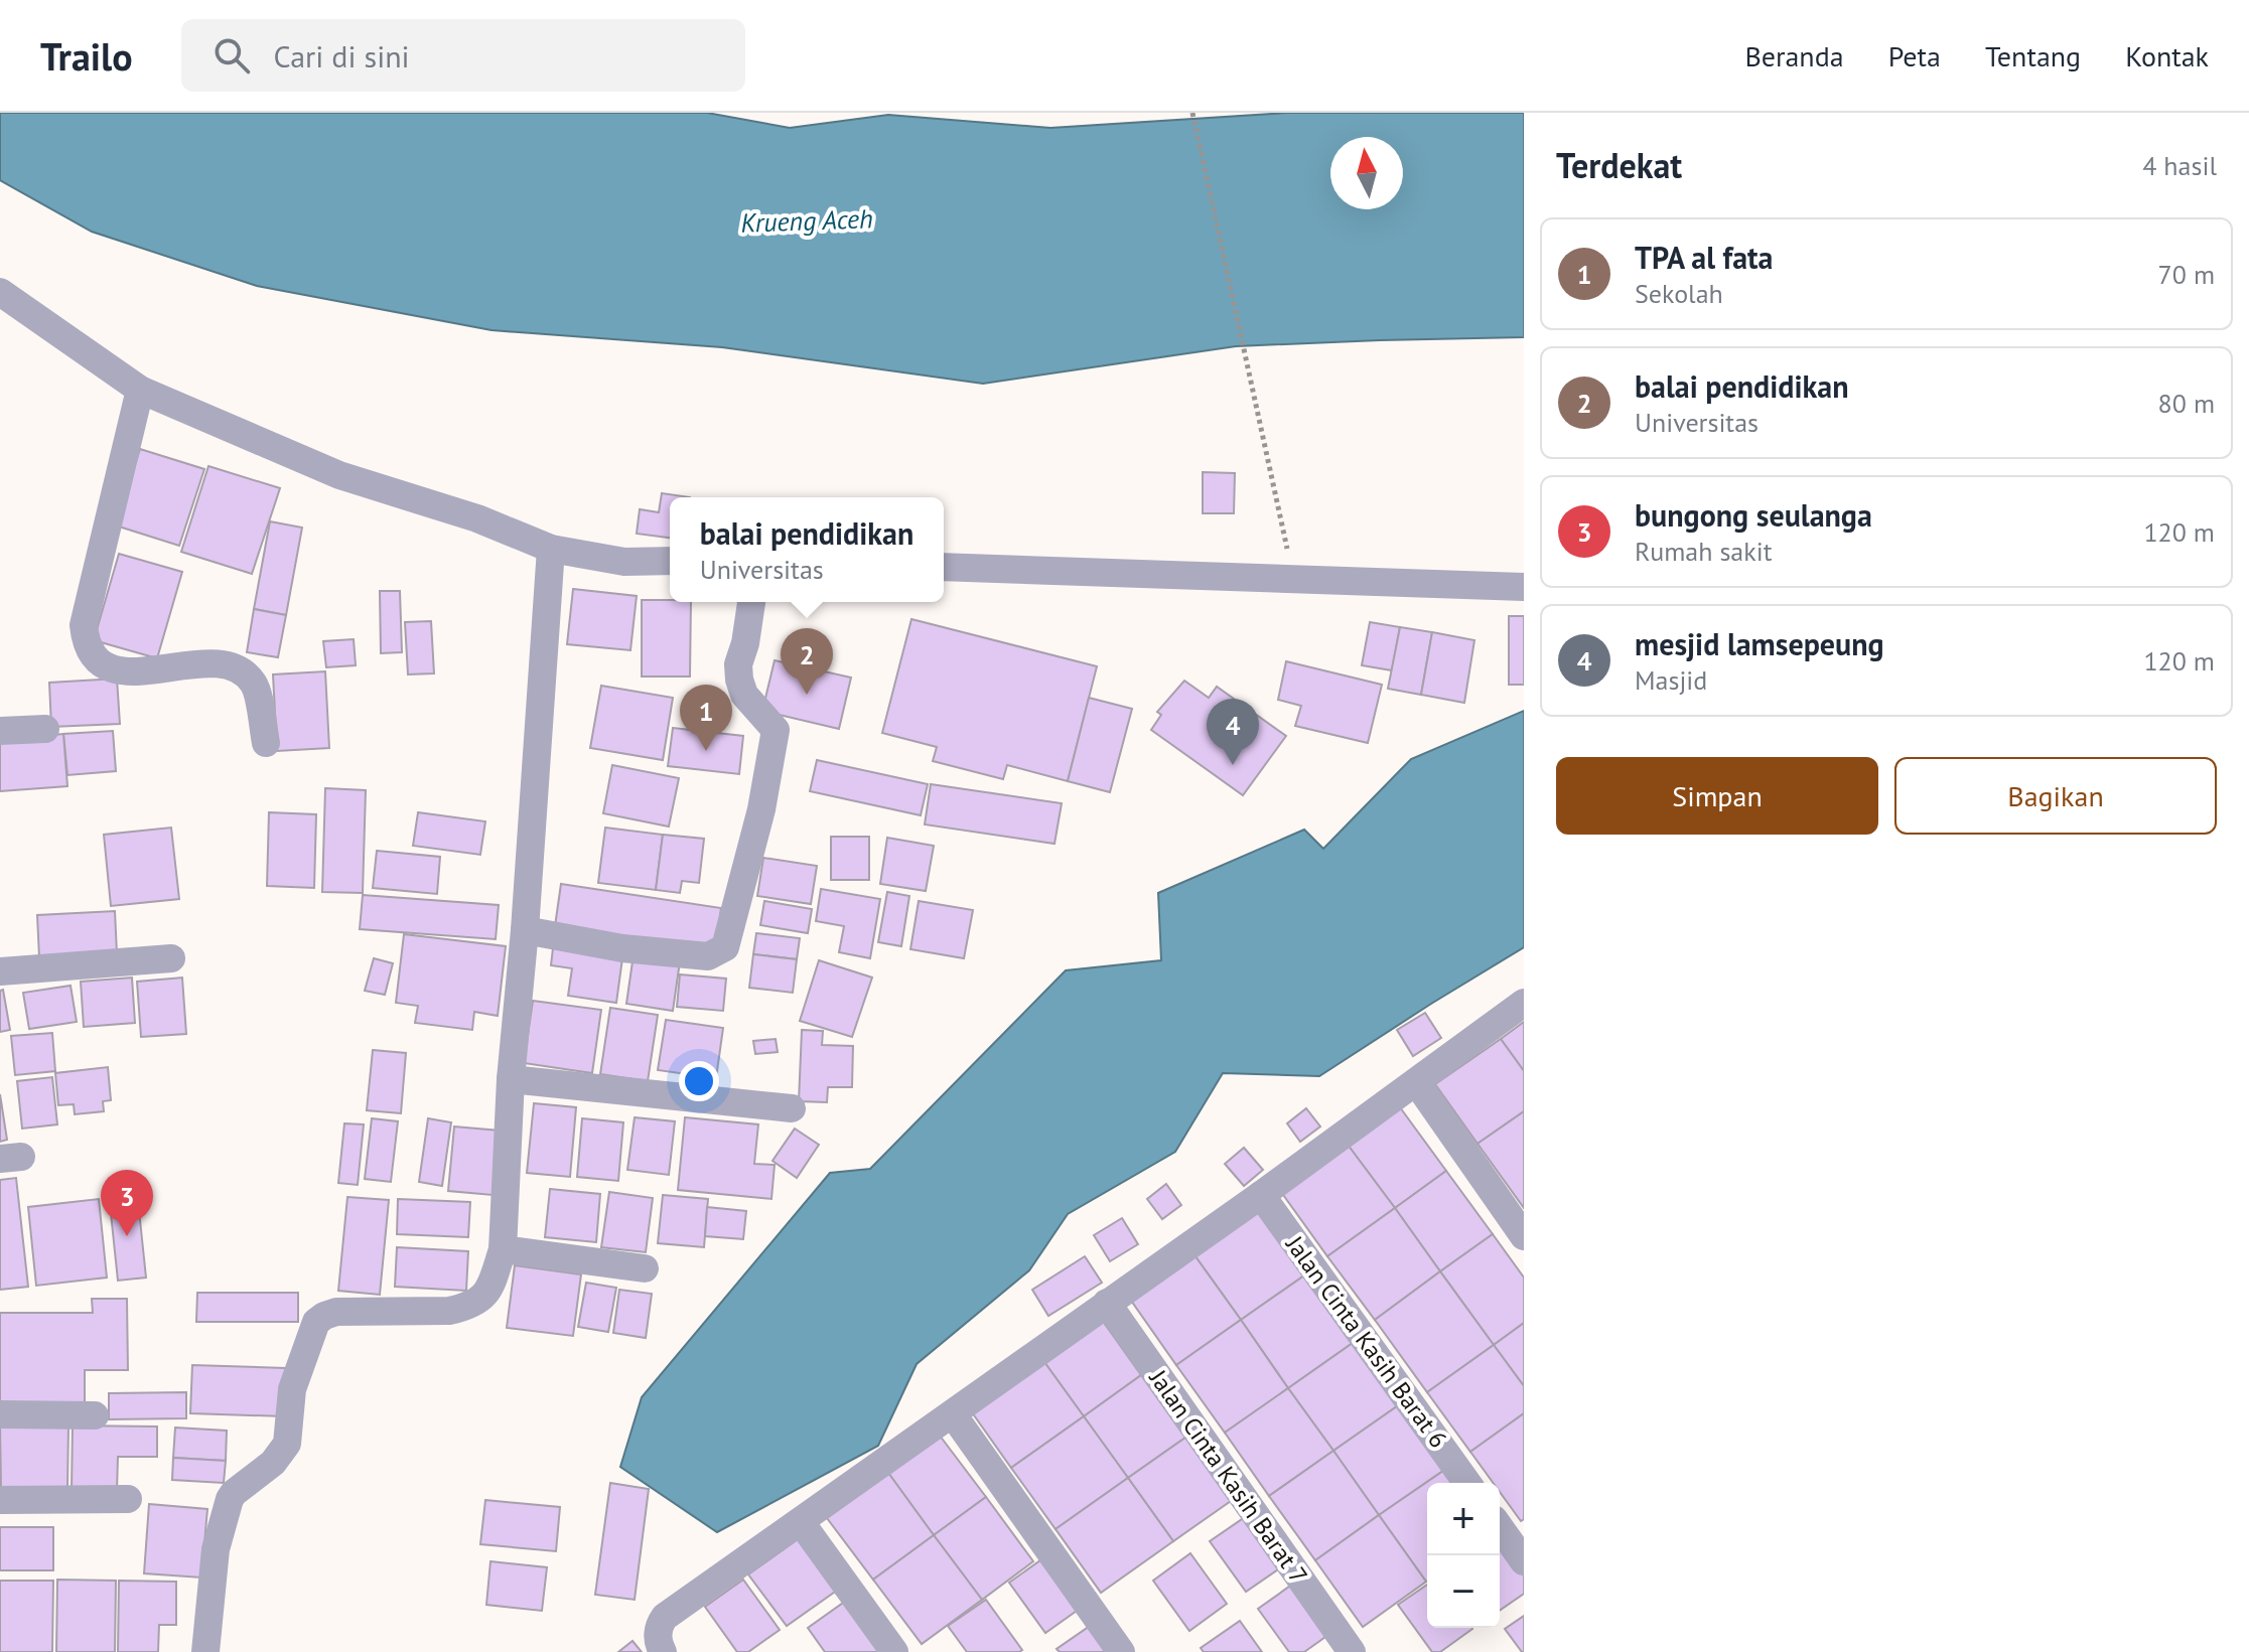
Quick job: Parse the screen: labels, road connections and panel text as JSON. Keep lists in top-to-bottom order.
{
  "streets": {
    "street": ["Jalan Cinta Kasih Barat 6", "Jalan Cinta Kasih Barat 7"]
  },
  "water": ["Krueng Aceh"],
  "north": "top",
  "page": {
    "header": "Trailo",
    "search": "Cari di sini",
    "nav": [
      "Beranda",
      "Peta",
      "Tentang",
      "Kontak"
    ],
    "heading": ["Terdekat", "4 hasil"],
    "list": [
      {
        "mark": "1",
        "name": "TPA al fata",
        "note": "Sekolah",
        "value": "70 m"
      },
      {
        "mark": "2",
        "name": "balai pendidikan",
        "note": "Universitas",
        "value": "80 m"
      },
      {
        "mark": "3",
        "name": "bungong seulanga",
        "note": "Rumah sakit",
        "value": "120 m"
      },
      {
        "mark": "4",
        "name": "mesjid lamsepeung",
        "note": "Masjid",
        "value": "120 m"
      }
    ],
    "popup": ["balai pendidikan", "Universitas"],
    "pins": [
      "2",
      "1",
      "4",
      "3"
    ],
    "buttons": ["Simpan", "Bagikan"],
    "map_buttons": ["+", "−"]
  }
}
